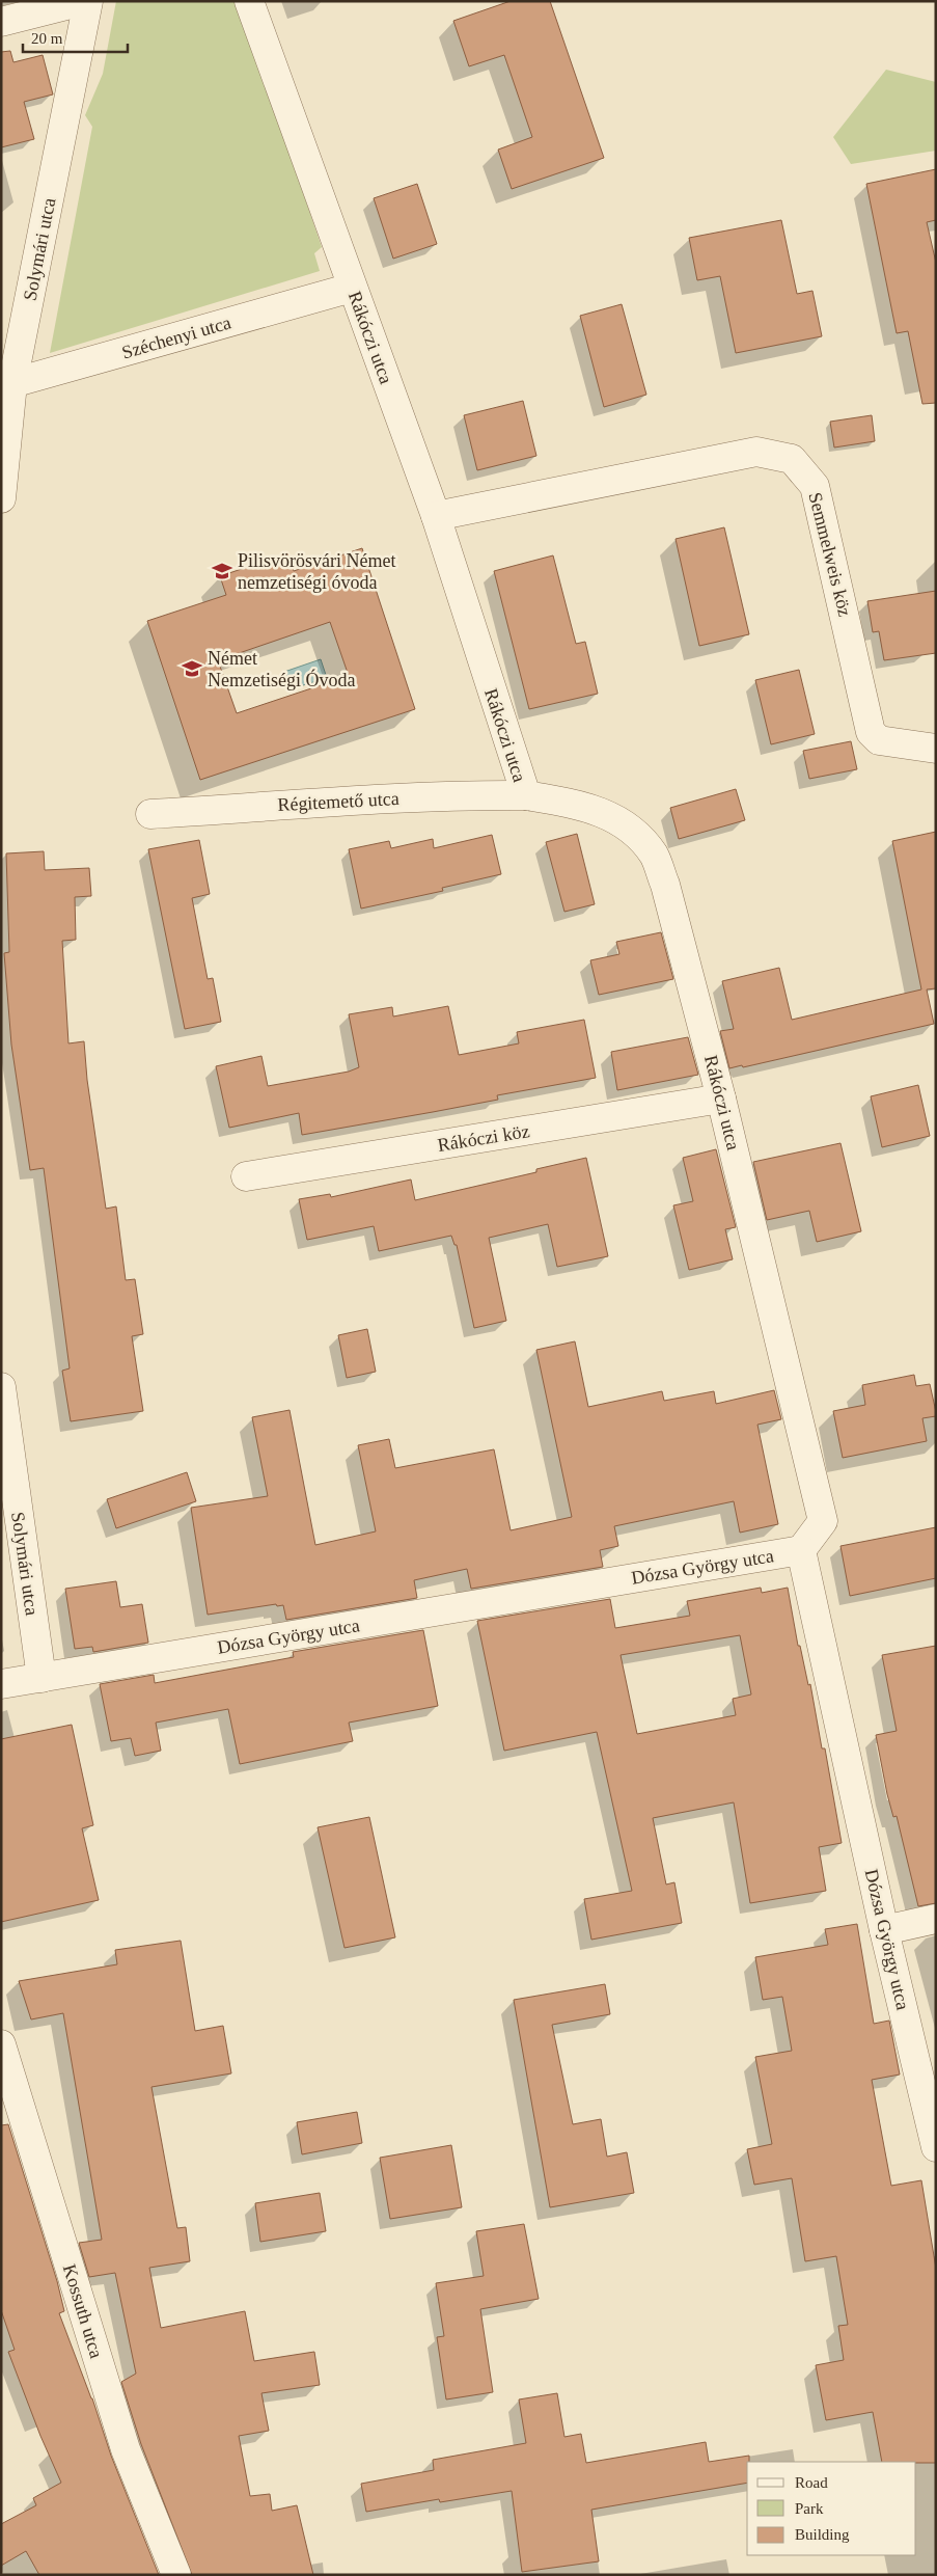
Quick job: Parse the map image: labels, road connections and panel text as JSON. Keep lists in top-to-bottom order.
{
  "streets": {
    "street": [
      "Solymári utca",
      "Széchenyi utca",
      "Rákóczi utca",
      "Semmelweis köz",
      "Régitemető utca",
      "Rákóczi köz",
      "Dózsa György utca",
      "Kossuth utca"
    ]
  },
  "crossings": [
    ["Solymári utca", "Széchenyi utca"],
    ["Solymári utca", "Dózsa György utca"],
    ["Széchenyi utca", "Rákóczi utca"],
    ["Rákóczi utca", "Semmelweis köz"],
    ["Rákóczi utca", "Régitemető utca"],
    ["Rákóczi utca", "Rákóczi köz"],
    ["Rákóczi utca", "Dózsa György utca"]
  ],
  "places": {
    "school or university": ["Pilisvörösvári Német nemzetiségi óvoda", "Német Nemzetiségi Óvoda"]
  },
  "legend": ["Road", "Park", "Building"],
  "scale_bar": "20 m"
}
